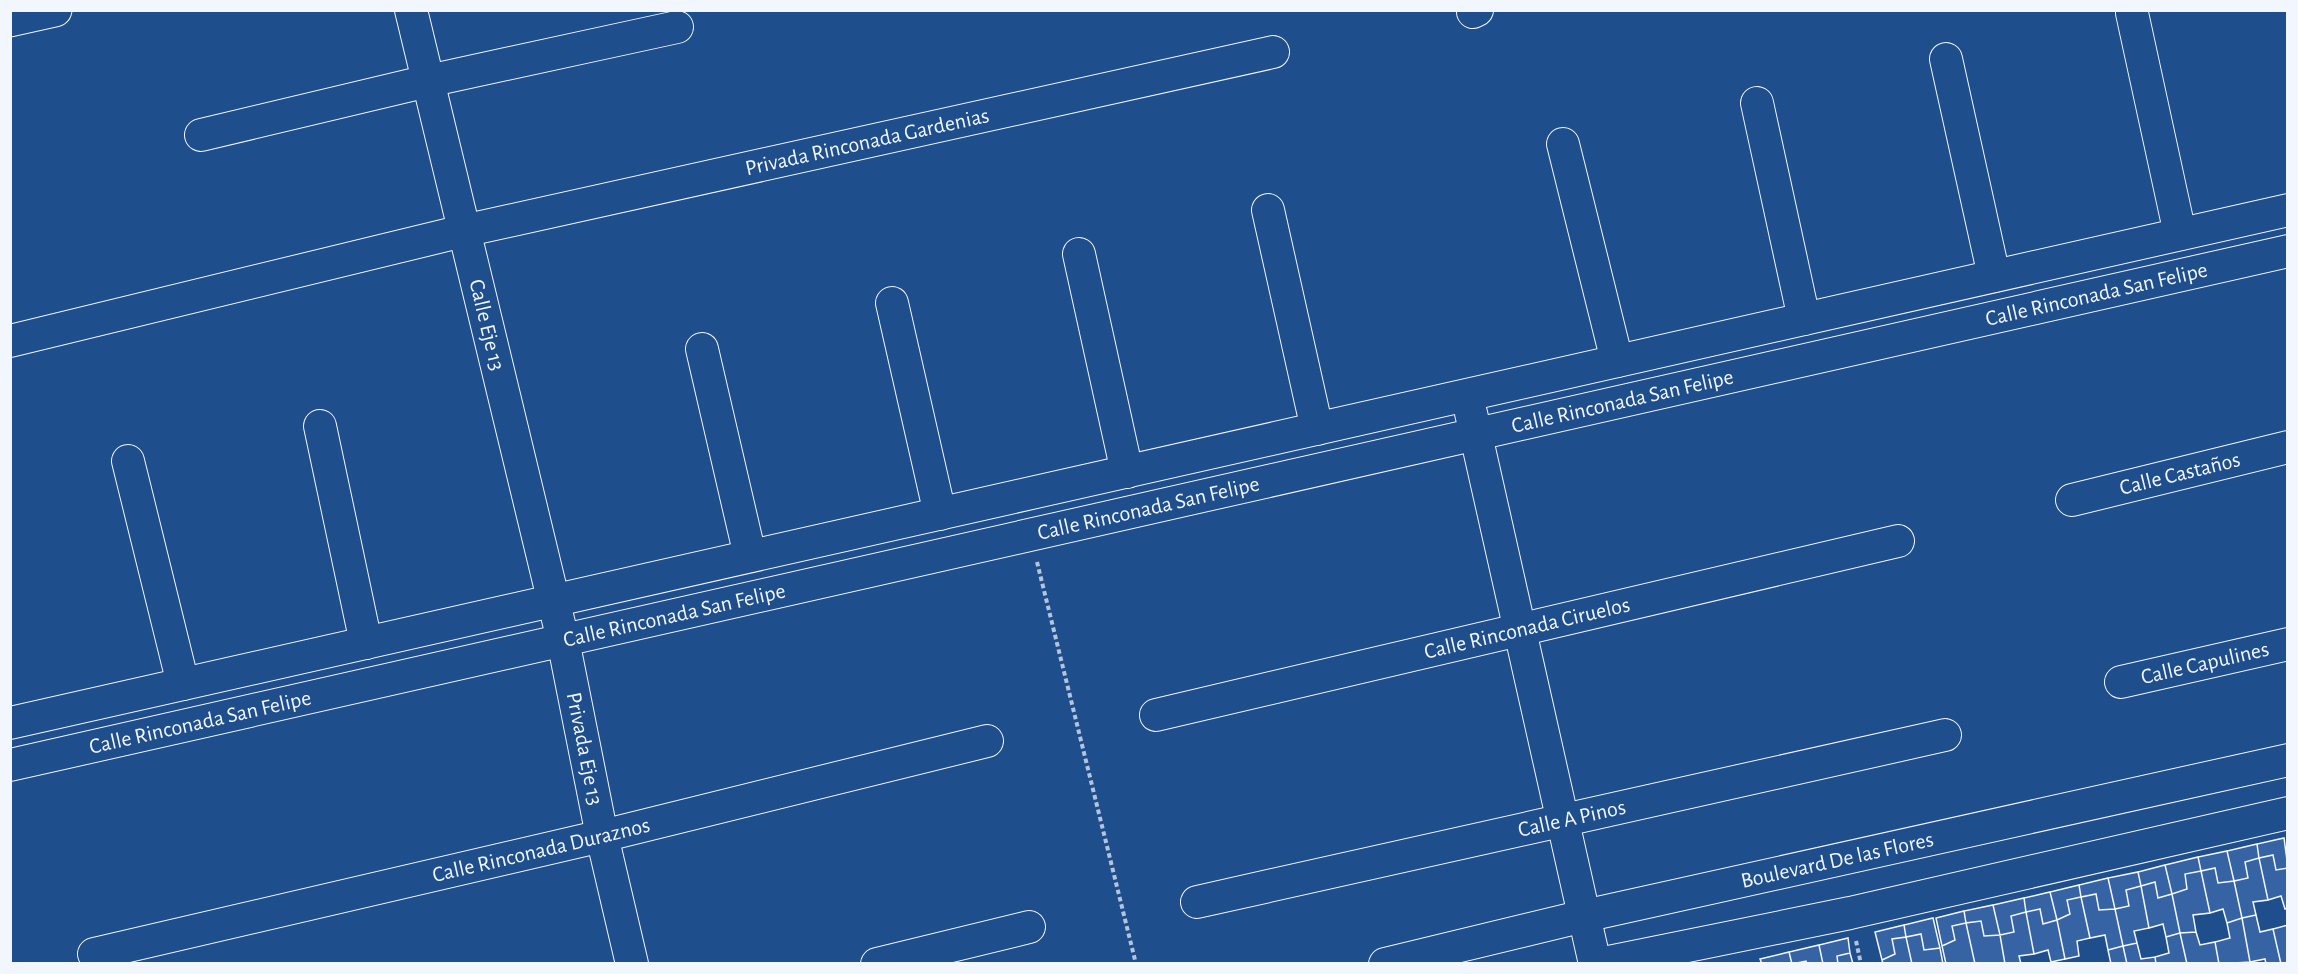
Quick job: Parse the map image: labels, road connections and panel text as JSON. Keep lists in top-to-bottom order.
{
  "streets": {
    "street": [
      "Privada Rinconada Gardenias",
      "Calle Rinconada San Felipe",
      "Calle Eje 13",
      "Calle Castaños",
      "Calle Rinconada Ciruelos",
      "Calle Capulines",
      "Privada Eje 13",
      "Calle A Pinos",
      "Calle Rinconada Duraznos",
      "Boulevard De las Flores"
    ]
  },
  "crossings": [
    ["Privada Rinconada Gardenias", "Calle Eje 13"],
    ["Calle Rinconada San Felipe", "Calle Eje 13"],
    ["Calle Rinconada San Felipe", "Privada Eje 13"],
    ["Calle Eje 13", "Privada Eje 13"],
    ["Privada Eje 13", "Calle Rinconada Duraznos"]
  ]
}
